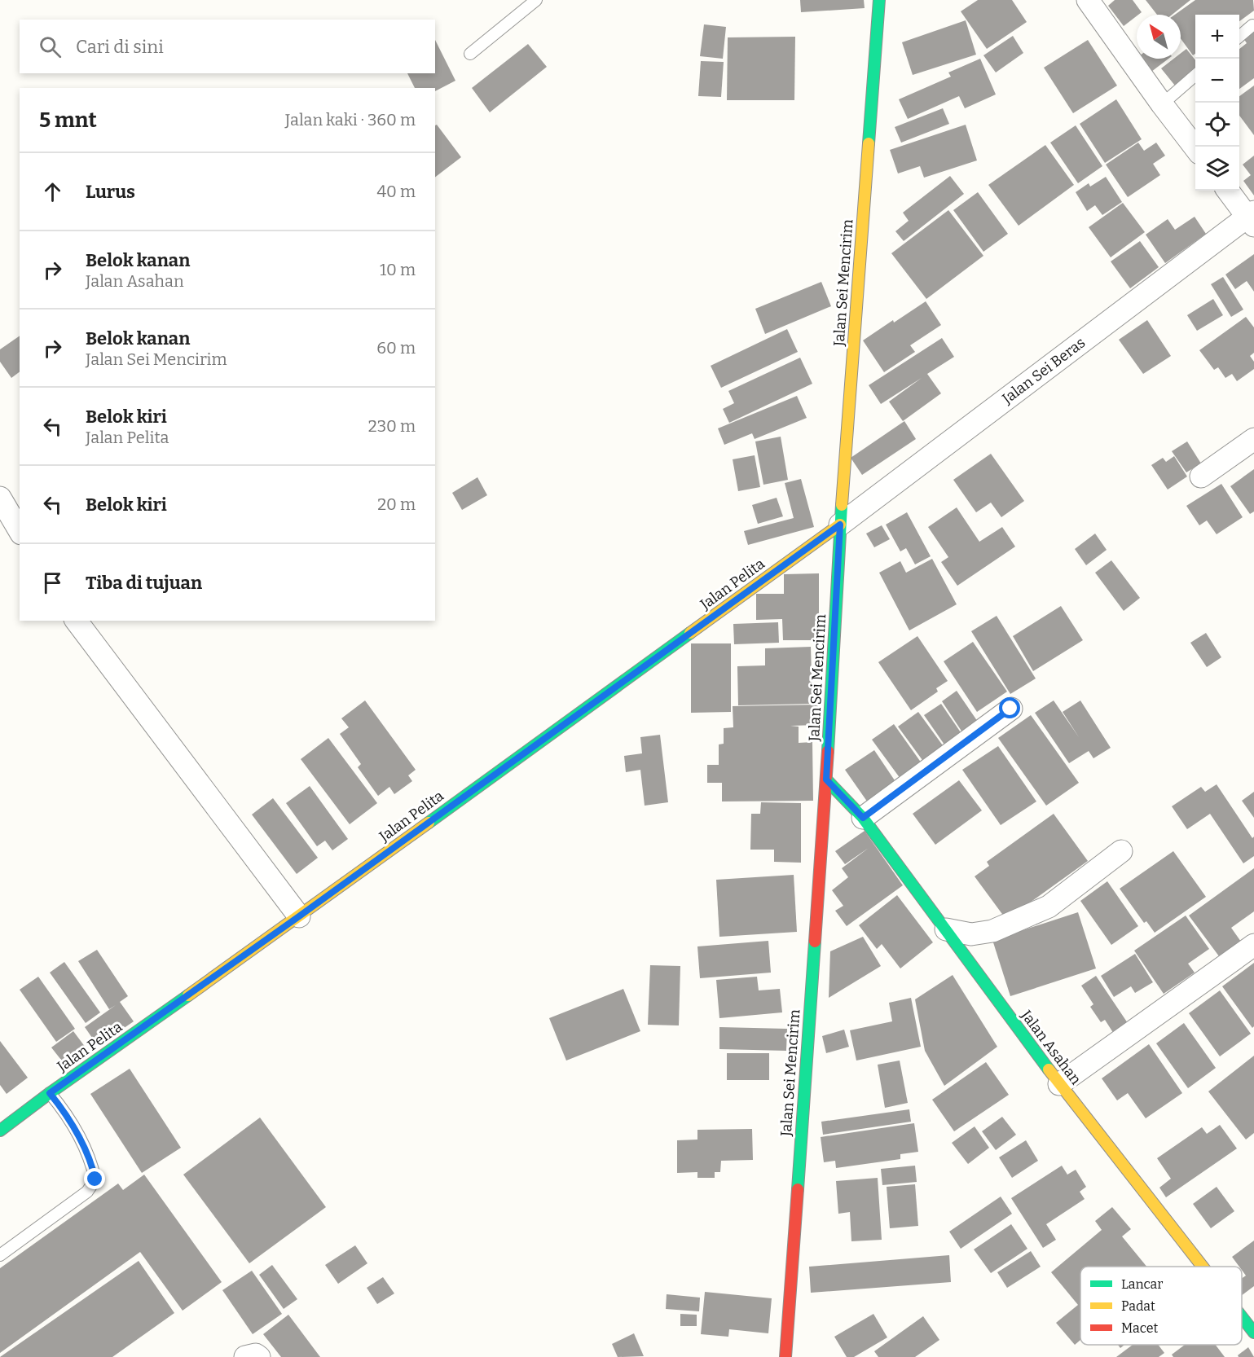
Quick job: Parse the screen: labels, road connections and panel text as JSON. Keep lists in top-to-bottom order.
{
  "streets": {
    "street": [
      "Jalan Sei Mencirim",
      "Jalan Sei Beras",
      "Jalan Pelita",
      "Jalan Asahan"
    ]
  },
  "crossings": [
    ["Jalan Sei Mencirim", "Jalan Sei Beras"],
    ["Jalan Sei Mencirim", "Jalan Pelita"],
    ["Jalan Sei Mencirim", "Jalan Asahan"],
    ["Jalan Sei Beras", "Jalan Pelita"]
  ],
  "legend": ["Lancar", "Padat", "Macet"],
  "north": "top left",
  "page": {
    "map_buttons": ["+", "−"],
    "search": "Cari di sini",
    "heading": ["5 mnt", "Jalan kaki · 360 m"],
    "list": [
      ["Lurus", "40 m"],
      ["Belok kanan", "Jalan Asahan", "10 m"],
      ["Belok kanan", "Jalan Sei Mencirim", "60 m"],
      ["Belok kiri", "Jalan Pelita", "230 m"],
      ["Belok kiri", "20 m"],
      "Tiba di tujuan"
    ]
  }
}
